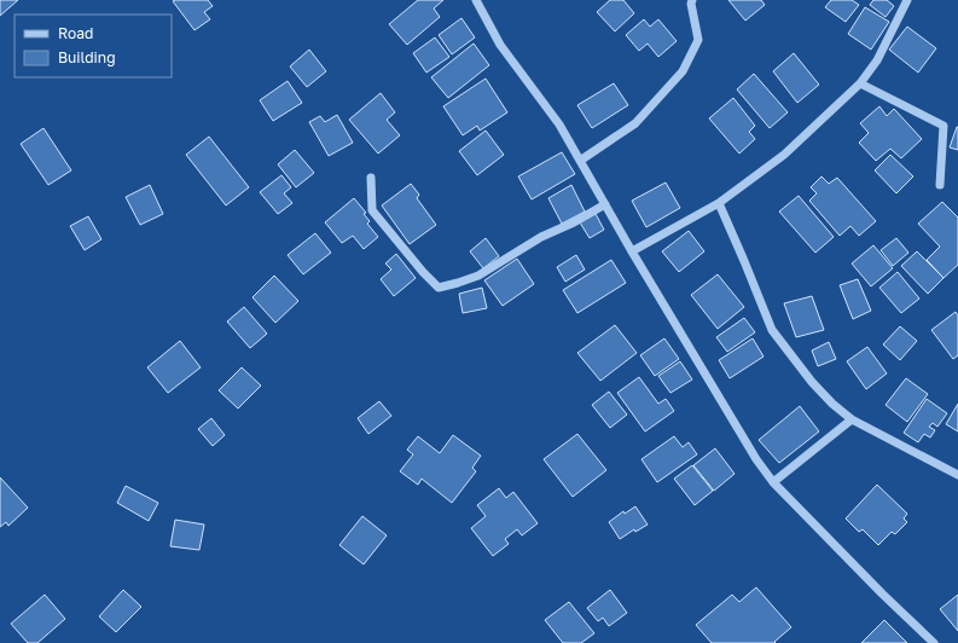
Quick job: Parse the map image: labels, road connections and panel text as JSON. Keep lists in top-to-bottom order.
{
  "legend": ["Road", "Building"]
}
